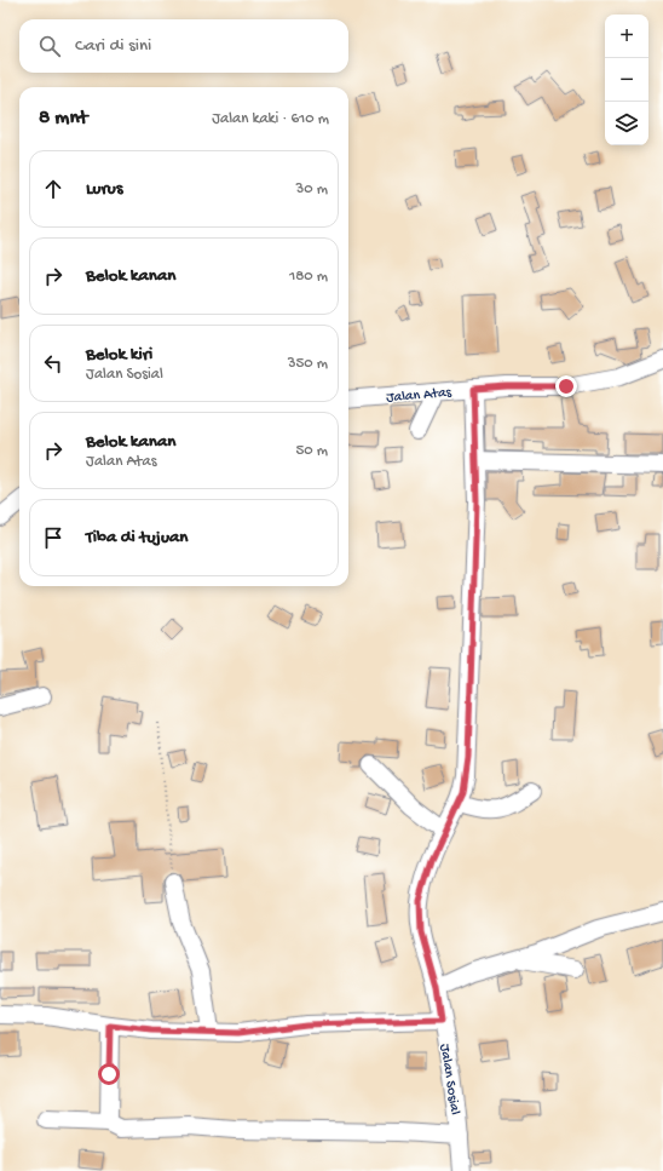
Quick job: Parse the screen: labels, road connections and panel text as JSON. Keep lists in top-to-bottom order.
{
  "streets": {
    "street": ["Jalan Atas", "Jalan Sosial"]
  },
  "crossings": [
    ["Jalan Atas", "Jalan Sosial"]
  ],
  "page": {
    "map_buttons": ["+", "−"],
    "search": "Cari di sini",
    "heading": ["8 mnt", "Jalan kaki · 610 m"],
    "list": [
      ["Lurus", "30 m"],
      ["Belok kanan", "180 m"],
      ["Belok kiri", "Jalan Sosial", "350 m"],
      ["Belok kanan", "Jalan Atas", "50 m"],
      "Tiba di tujuan"
    ]
  }
}
